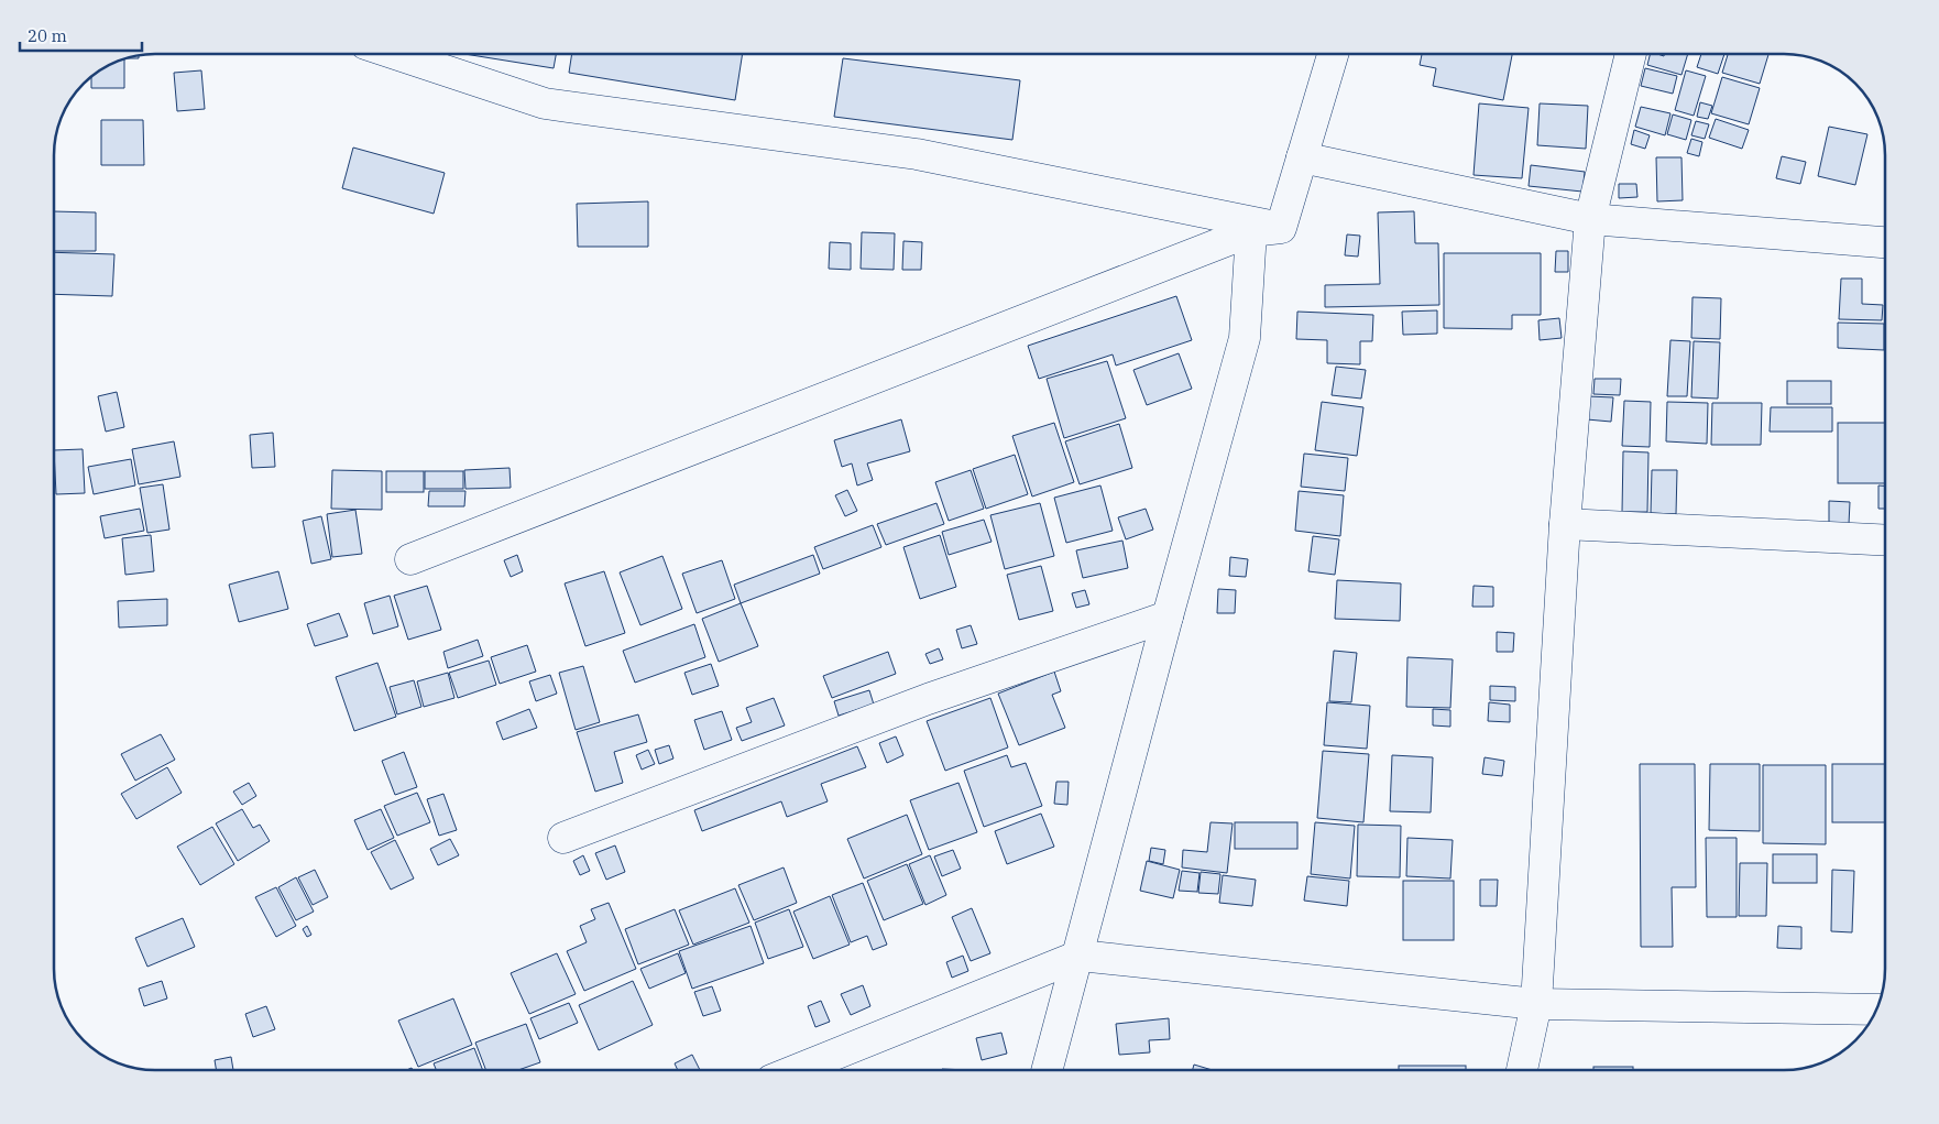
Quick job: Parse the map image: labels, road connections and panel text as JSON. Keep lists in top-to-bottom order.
{
  "scale_bar": "20 m"
}
